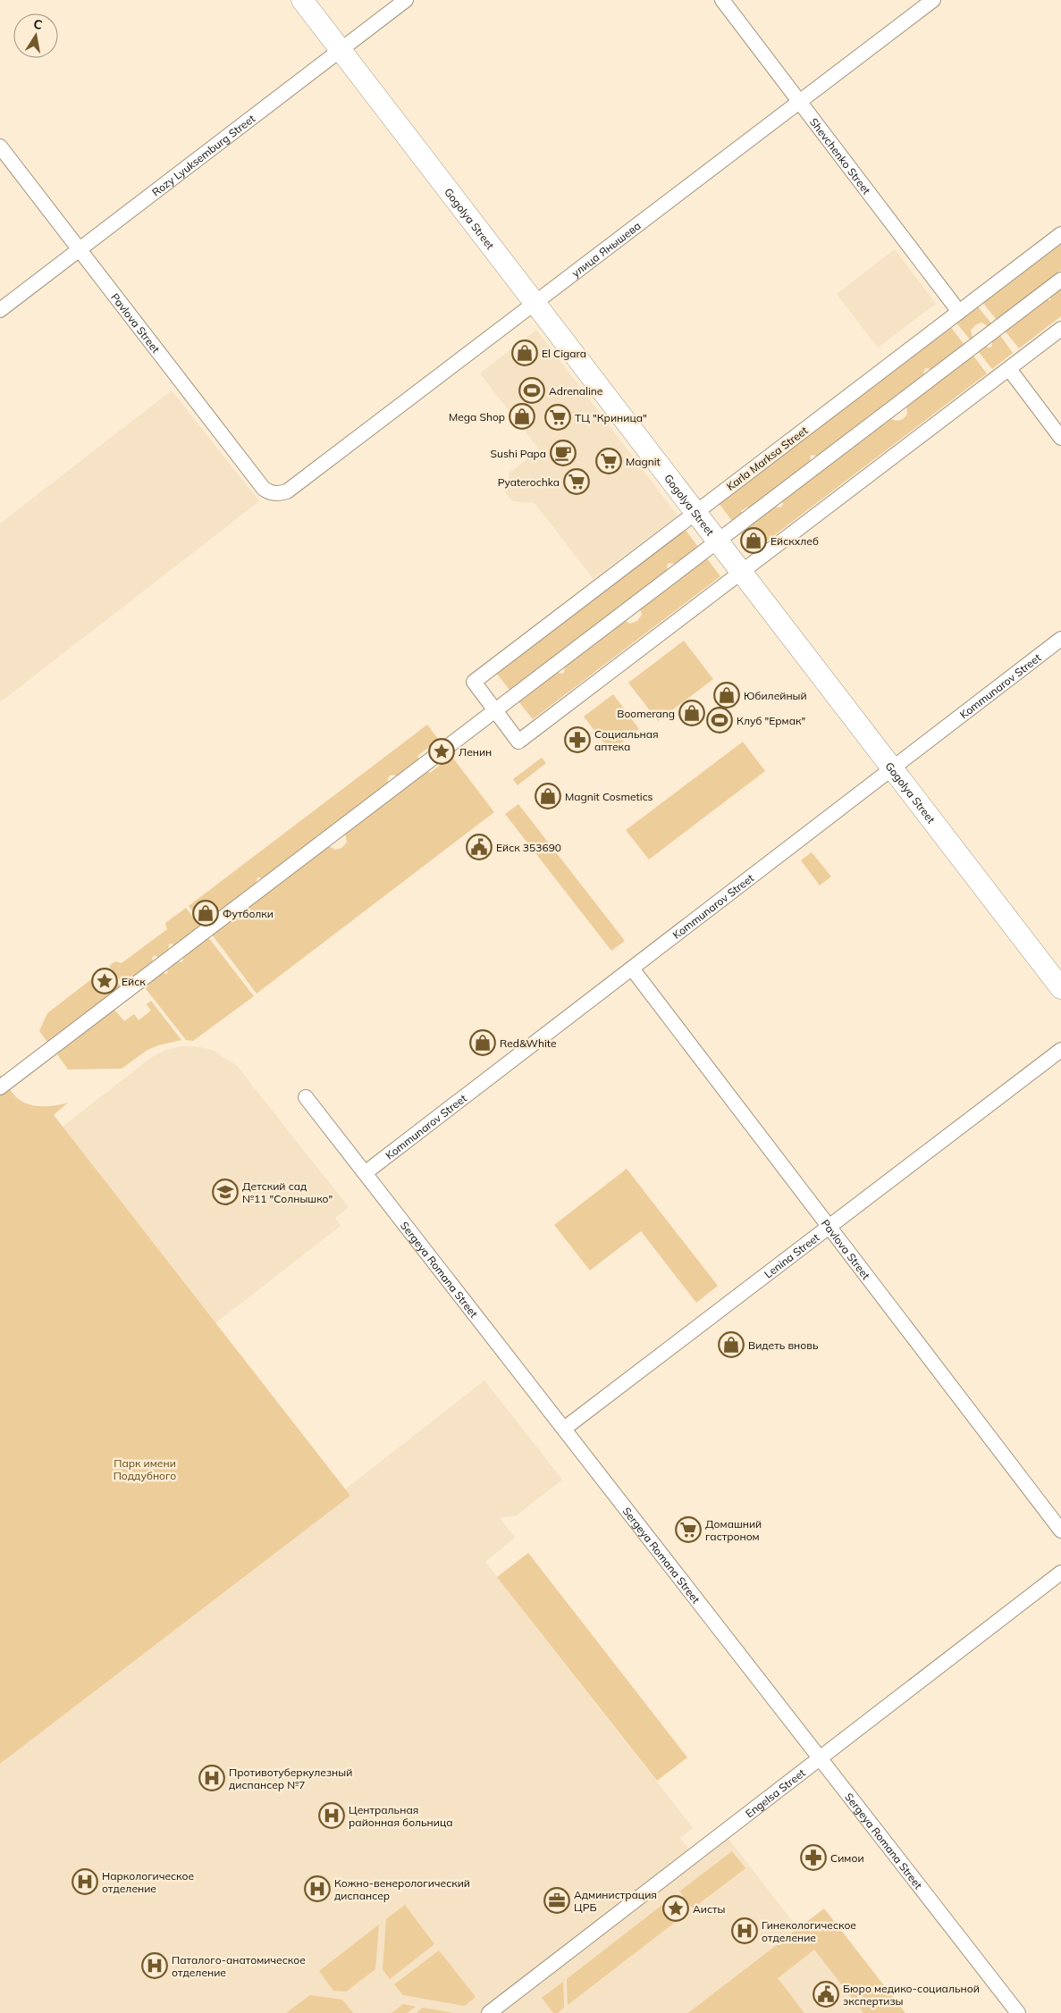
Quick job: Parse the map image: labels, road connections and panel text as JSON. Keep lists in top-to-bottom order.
{
  "streets": {
    "street": [
      "Rozy Lyuksemburg Street",
      "Shevchenko Street",
      "Gogolya Street",
      "улица Янышева",
      "Pavlova Street",
      "Karla Marksa Street",
      "Kommunarov Street",
      "Lenina Street",
      "Sergeya Romana Street",
      "Engelsa Street"
    ]
  },
  "crossings": [
    ["Rozy Lyuksemburg Street", "Gogolya Street"],
    ["Rozy Lyuksemburg Street", "Pavlova Street"],
    ["Shevchenko Street", "улица Янышева"],
    ["Shevchenko Street", "Karla Marksa Street"],
    ["Gogolya Street", "улица Янышева"],
    ["Gogolya Street", "Karla Marksa Street"],
    ["Gogolya Street", "Kommunarov Street"],
    ["улица Янышева", "Pavlova Street"],
    ["Pavlova Street", "Kommunarov Street"],
    ["Pavlova Street", "Lenina Street"],
    ["Kommunarov Street", "Sergeya Romana Street"],
    ["Lenina Street", "Sergeya Romana Street"],
    ["Sergeya Romana Street", "Engelsa Street"]
  ],
  "parks": ["Парк имени Поддубного"],
  "places": {
    "shop": [
      "El Cigara",
      "Mega Shop",
      "Ейскхлеб",
      "Юбилейный",
      "Boomerang",
      "Magnit Cosmetics",
      "Футболки",
      "Red&White",
      "Видеть вновь"
    ],
    "sports": ["Аdrenaline", "Клуб \"Ермак\""],
    "supermarket": [
      "ТЦ \"Криница\"",
      "Magnit",
      "Pyaterochka",
      "Домашний гастроном"
    ],
    "cafe": ["Sushi Papa"],
    "pharmacy": ["Социальная аптека", "Симои"],
    "place": ["Ленин", "Ейск", "Аисты"],
    "public building": ["Ейск 353690", "Бюро медико-социальной экспертизы"],
    "school or university": ["Детский сад №11 \"Солнышко\""],
    "hospital": [
      "Противотуберкулезный диспансер №7",
      "Центральная районная больница",
      "Наркологическое отделение",
      "Кожно-венерологический диспансер",
      "Гинекологическое отделение",
      "Паталого-анатомическое отделение"
    ],
    "office": ["Администрация ЦРБ"]
  },
  "north": "top"
}
